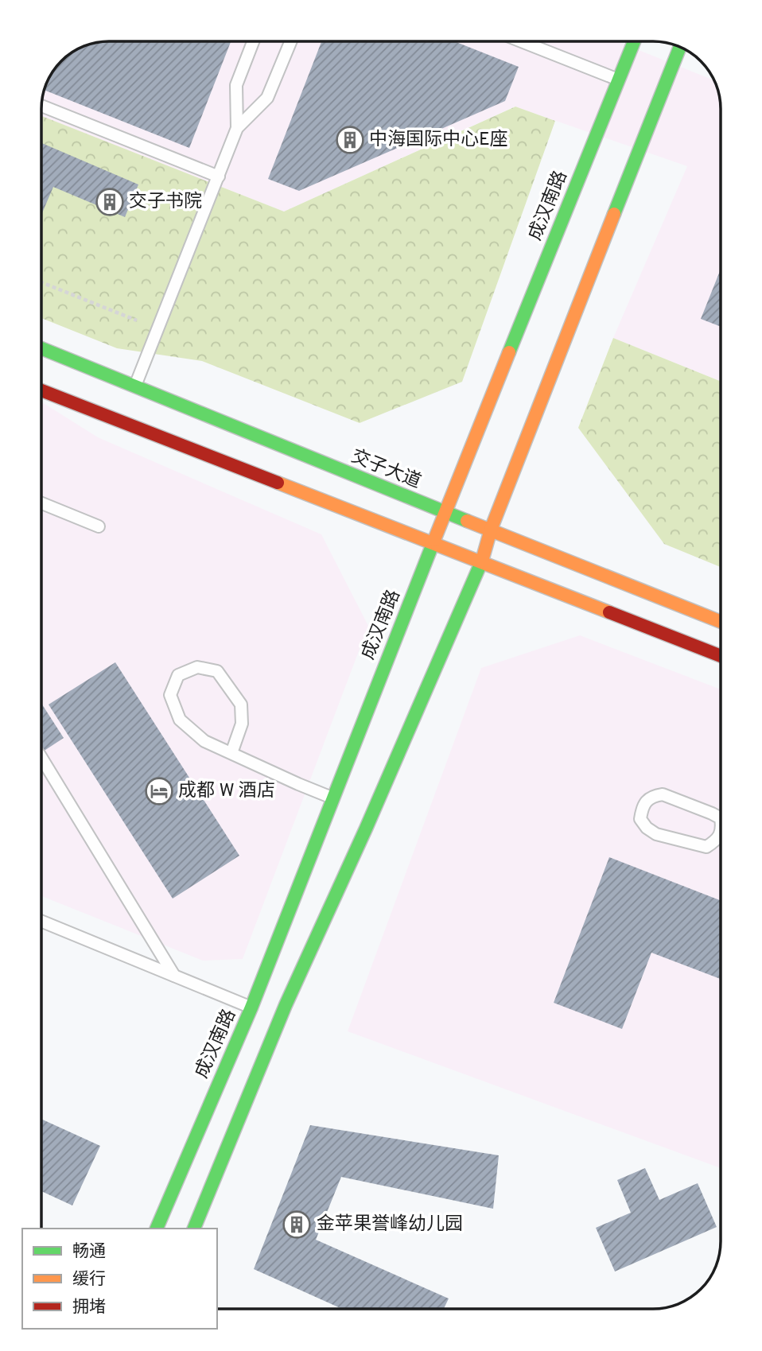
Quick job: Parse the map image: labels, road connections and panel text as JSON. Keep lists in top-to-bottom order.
{
  "streets": {
    "main road": ["成汉南路", "交子大道"]
  },
  "crossings": [
    ["成汉南路", "交子大道"]
  ],
  "places": {
    "building": ["中海国际中心E座", "交子书院", "金苹果誉峰幼儿园"],
    "hotel": ["成都 W 酒店"]
  },
  "legend": ["畅通", "缓行", "拥堵"]
}
